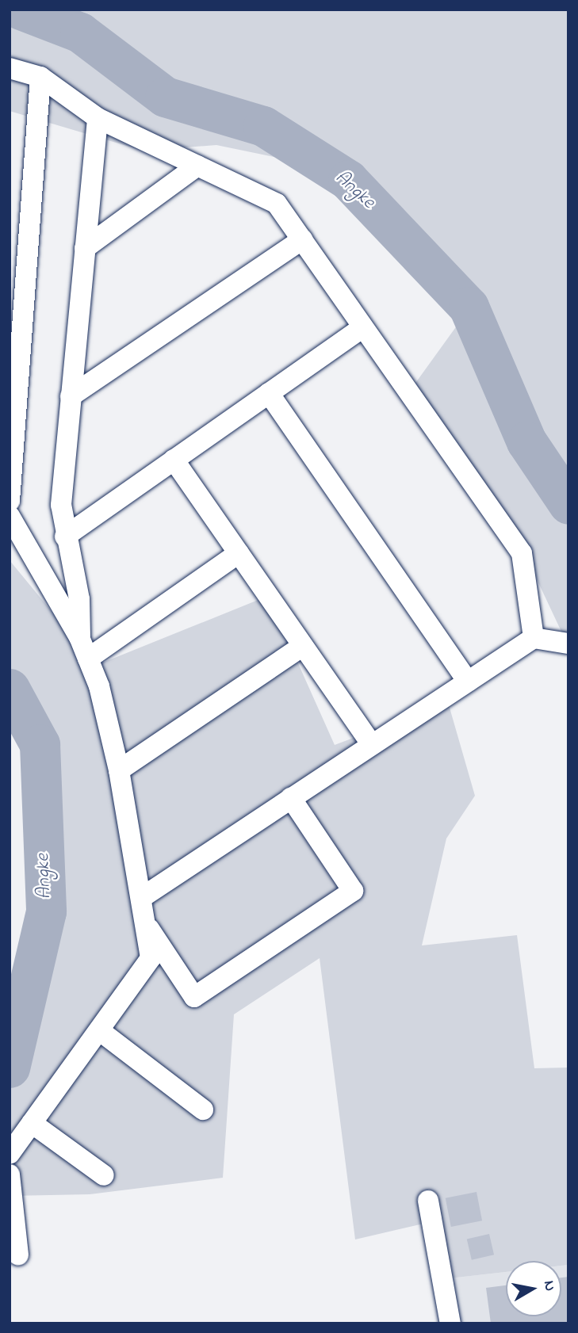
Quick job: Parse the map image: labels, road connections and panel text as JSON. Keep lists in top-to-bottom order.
{
  "water": ["Angke"],
  "north": "right"
}
